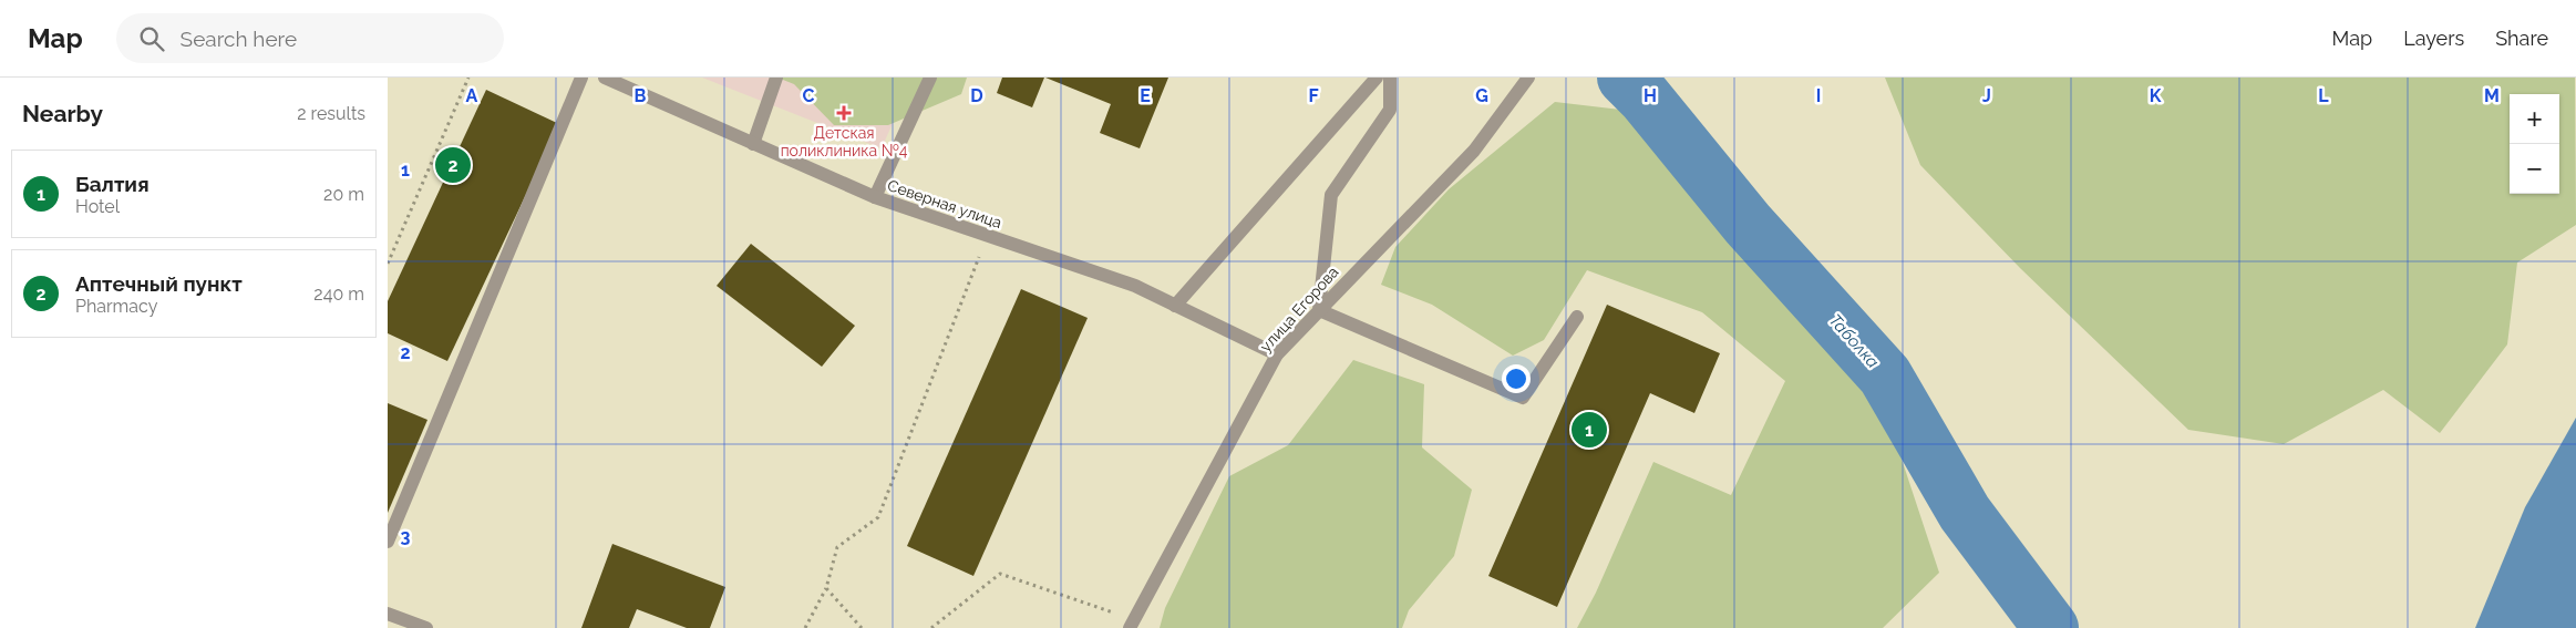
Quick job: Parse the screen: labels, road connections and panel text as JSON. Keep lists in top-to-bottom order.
{
  "streets": {
    "street": ["Северная улица", "улица Егорова"]
  },
  "crossings": [
    ["Северная улица", "улица Егорова"]
  ],
  "water": ["Таболка"],
  "places": {
    "health": ["Детская поликлиника №4"]
  },
  "page": {
    "header": "Map",
    "search": "Search here",
    "nav": ["Map", "Layers", "Share"],
    "heading": ["Nearby", "2 results"],
    "map_buttons": ["+", "−"],
    "pins": ["2", "1"],
    "list": [
      {
        "mark": "1",
        "name": "Балтия",
        "note": "Hotel",
        "value": "20 m"
      },
      {
        "mark": "2",
        "name": "Аптечный пункт",
        "note": "Pharmacy",
        "value": "240 m"
      }
    ]
  },
  "grid": {
    "columns": [
      "A",
      "B",
      "C",
      "D",
      "E",
      "F",
      "G",
      "H",
      "I",
      "J",
      "K",
      "L",
      "M"
    ],
    "rows": ["1", "2", "3"]
  }
}
